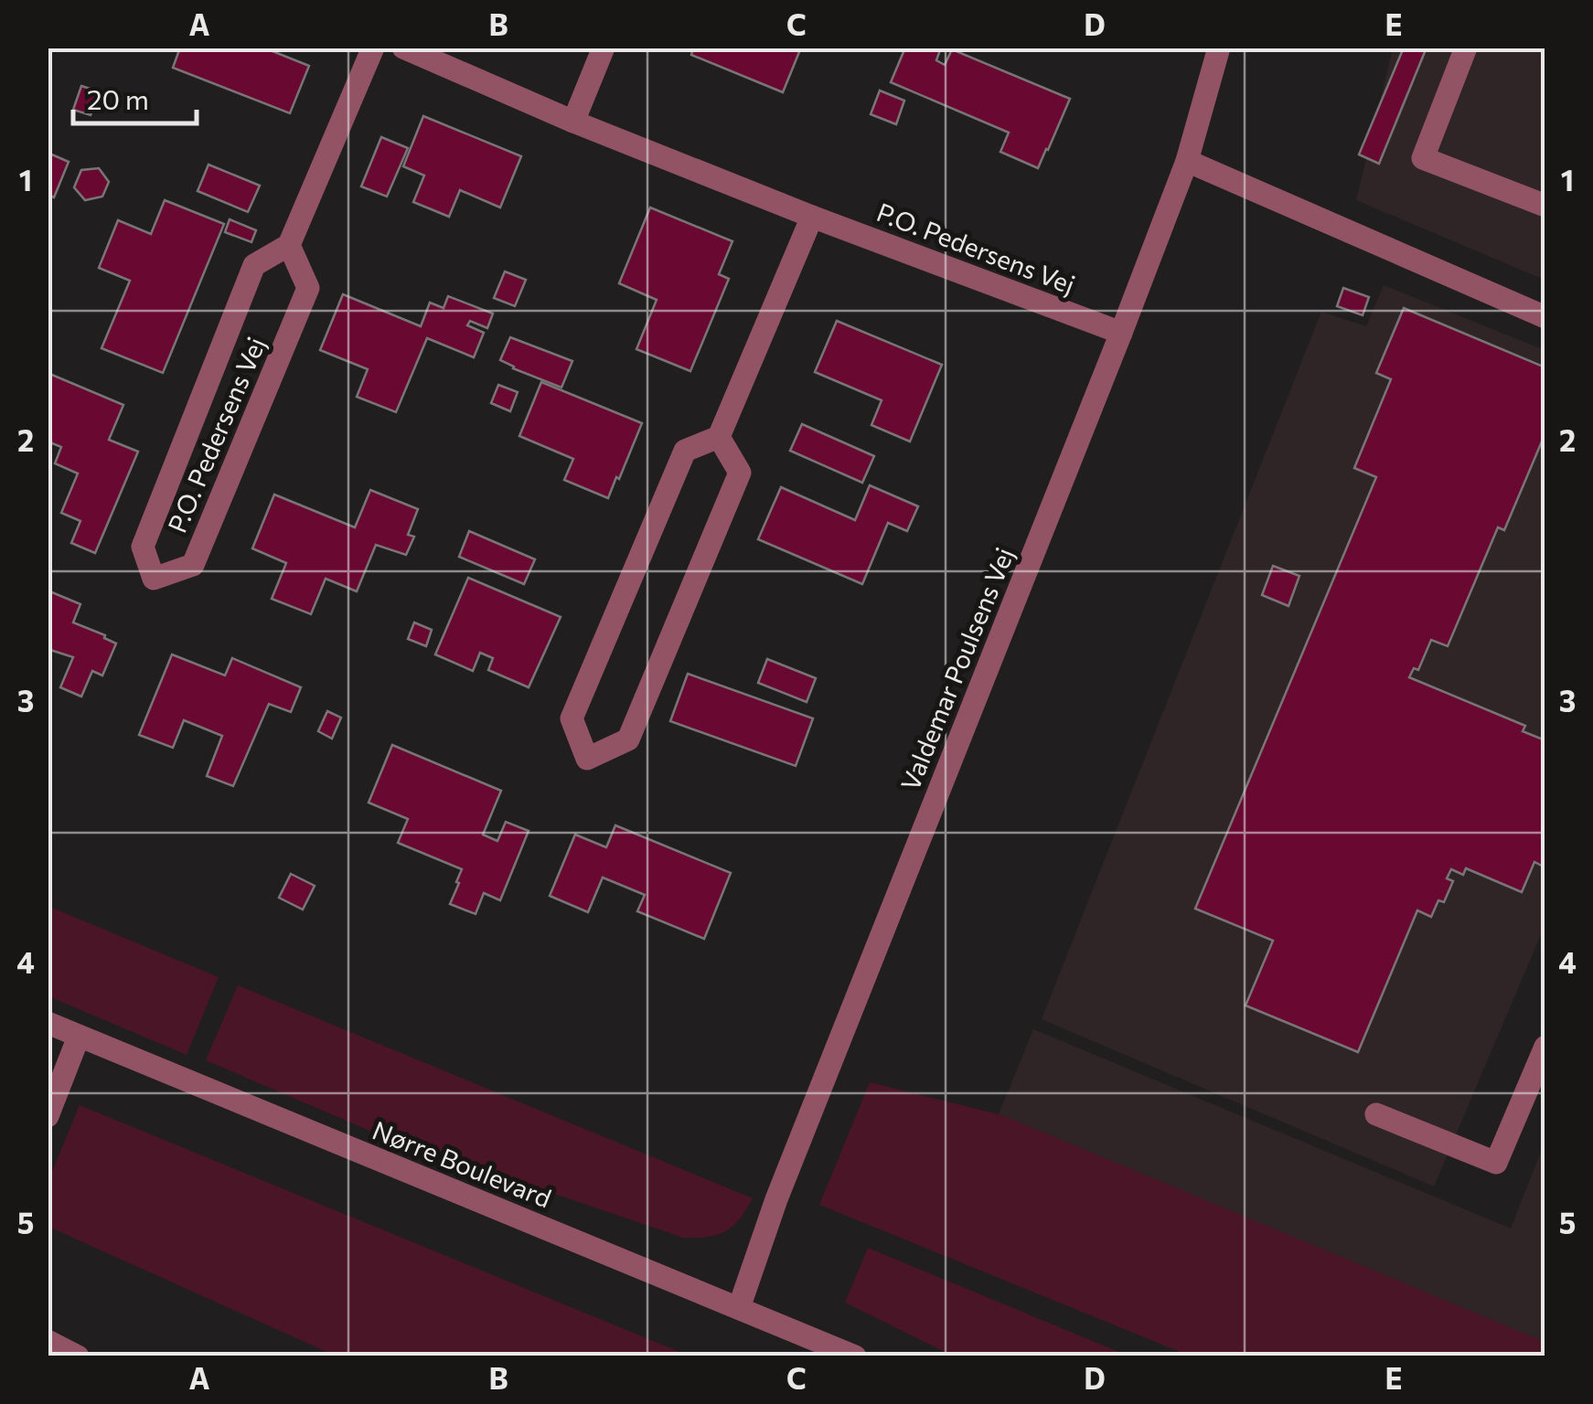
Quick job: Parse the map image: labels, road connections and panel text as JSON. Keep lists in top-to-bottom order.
{
  "streets": {
    "street": ["P.O. Pedersens Vej", "Valdemar Poulsens Vej", "Nørre Boulevard"]
  },
  "crossings": [
    ["P.O. Pedersens Vej", "Valdemar Poulsens Vej"],
    ["Valdemar Poulsens Vej", "Nørre Boulevard"]
  ],
  "scale_bar": "20 m",
  "grid": {
    "columns": [
      "A",
      "B",
      "C",
      "D",
      "E"
    ],
    "rows": [
      "1",
      "2",
      "3",
      "4",
      "5"
    ]
  }
}
